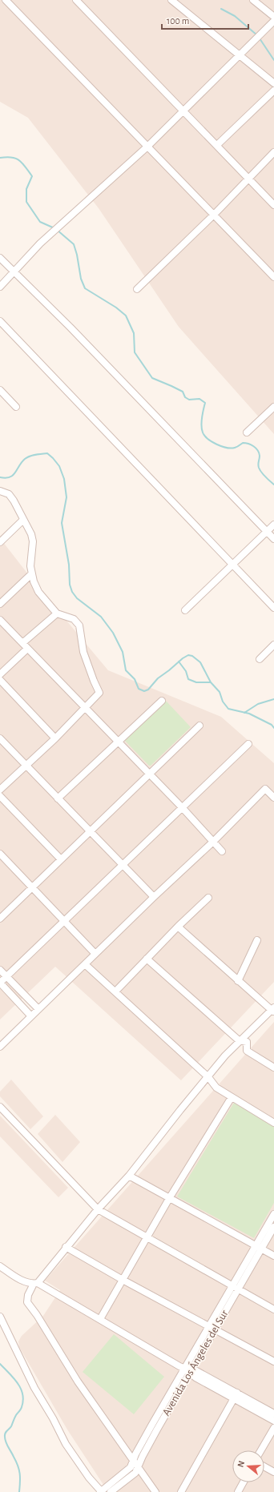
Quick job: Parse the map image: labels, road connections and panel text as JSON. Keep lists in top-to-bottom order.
{
  "streets": {
    "street": ["Avenida Los Ángeles del Sur"]
  },
  "scale_bar": "100 m",
  "north": "left"
}
